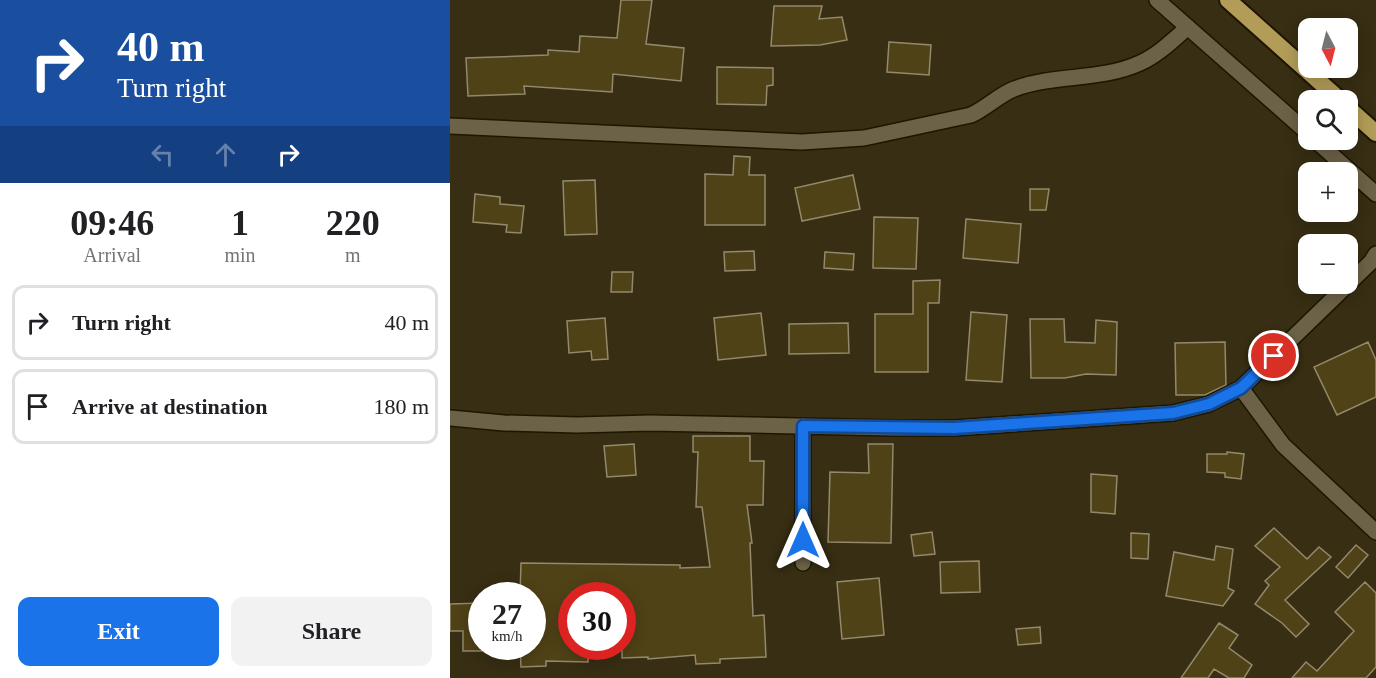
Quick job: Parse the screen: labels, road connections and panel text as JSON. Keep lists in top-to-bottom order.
{
  "north": "bottom",
  "page": {
    "turn": ["40 m", "Turn right"],
    "map_buttons": ["+", "−"],
    "eta": [
      "09:46",
      "Arrival",
      "1",
      "min",
      "220",
      "m"
    ],
    "list": [
      {
        "name": "Turn right",
        "value": "40 m"
      },
      {
        "name": "Arrive at destination",
        "value": "180 m"
      }
    ],
    "speed": "27 km/h",
    "limit": "30",
    "buttons": ["Exit", "Share"]
  }
}
